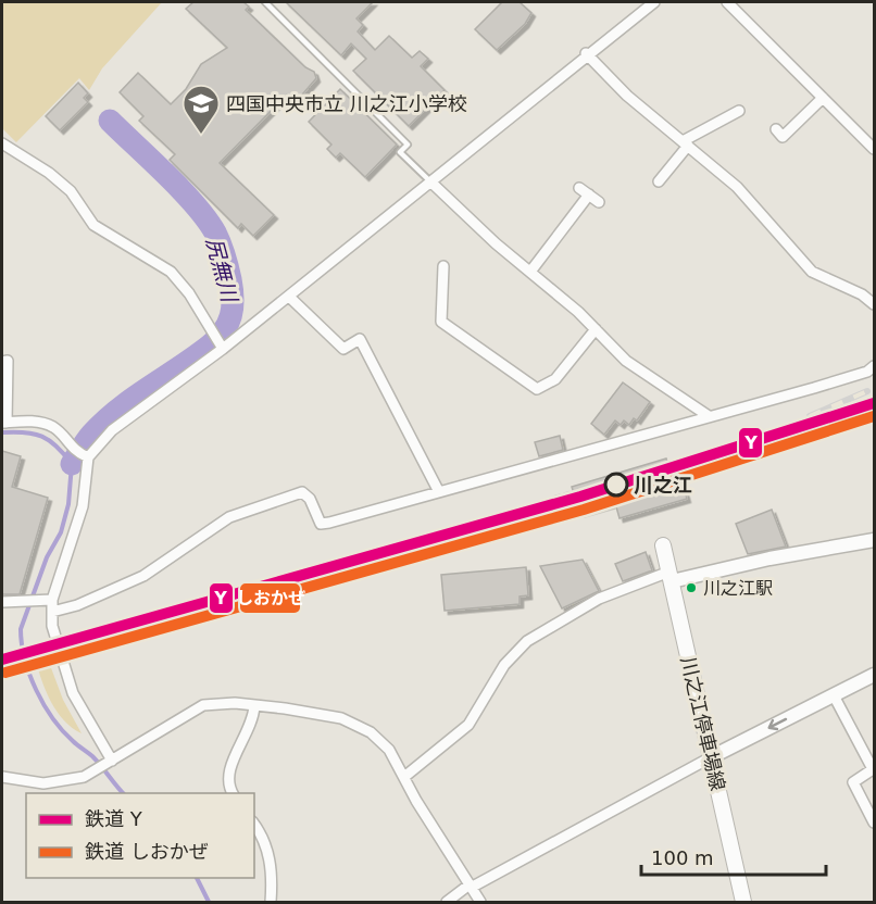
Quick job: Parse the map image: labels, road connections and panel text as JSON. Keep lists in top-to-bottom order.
{
  "streets": {
    "main road": ["川之江停車場線"]
  },
  "water": ["尻無川"],
  "places": {
    "school or university": ["四国中央市立 川之江小学校"],
    "other": ["川之江", "川之江駅"]
  },
  "lines": ["rail line Y", "rail line しおかぜ"],
  "legend": ["鉄道 Y", "鉄道 しおかぜ"],
  "scale_bar": "100 m"
}
